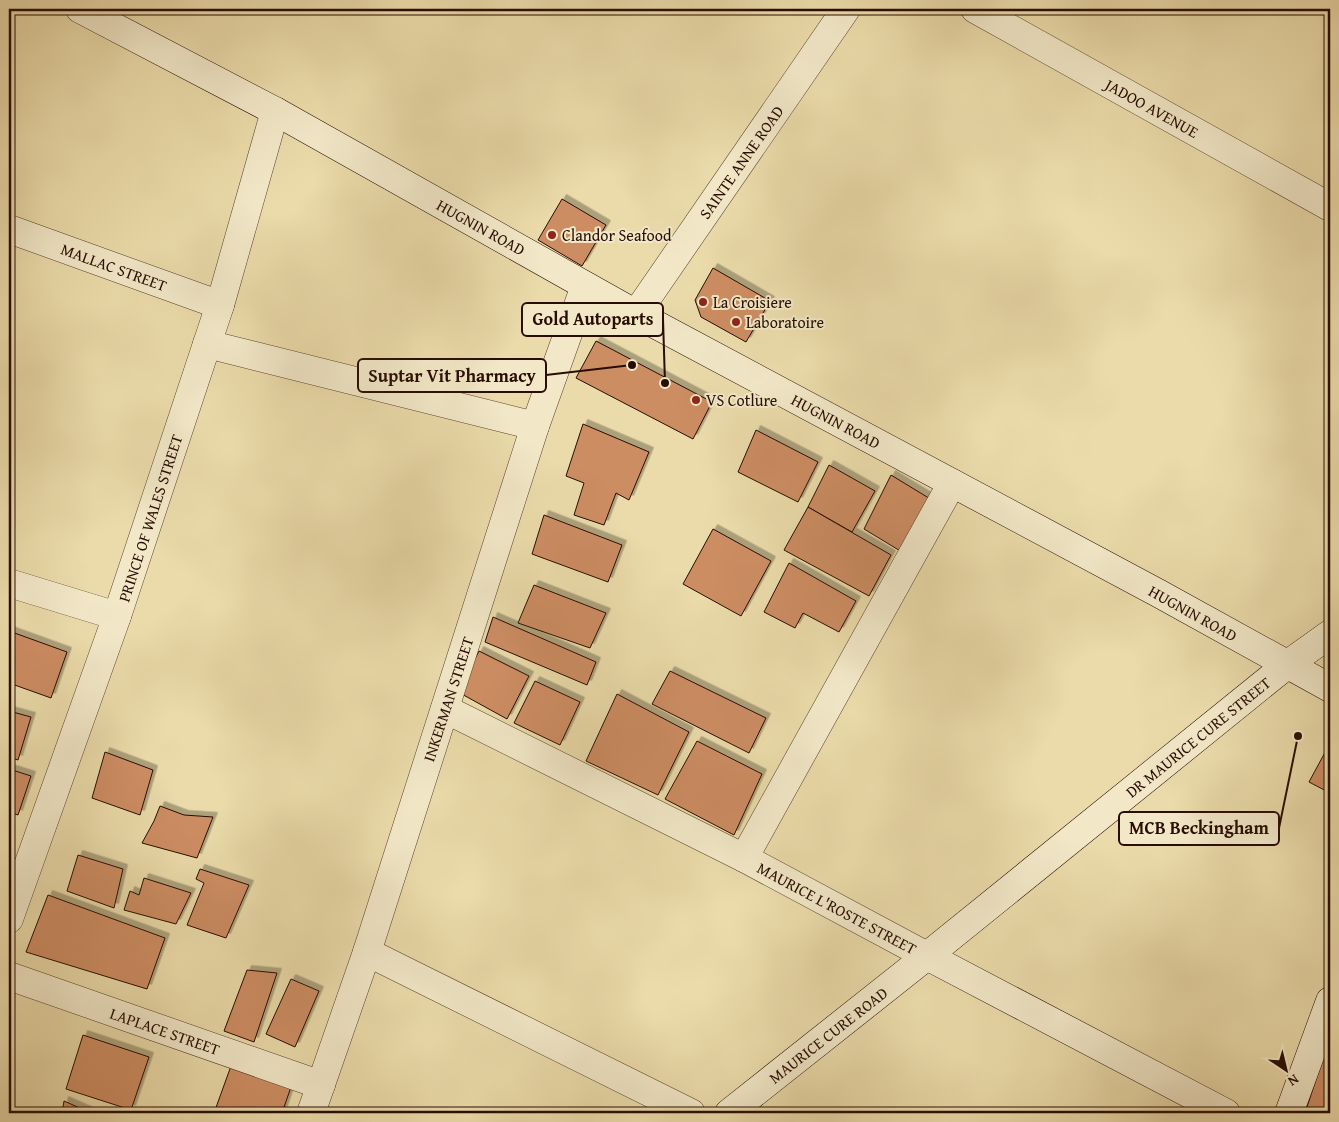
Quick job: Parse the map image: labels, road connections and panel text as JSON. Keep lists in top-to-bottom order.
{
  "streets": {
    "street": [
      "JADOO AVENUE",
      "SAINTE ANNE ROAD",
      "HUGNIN ROAD",
      "MALLAC STREET",
      "PRINCE OF WALES STREET",
      "INKERMAN STREET",
      "DR MAURICE CURE STREET",
      "MAURICE L'ROSTE STREET",
      "LAPLACE STREET",
      "MAURICE CURE ROAD"
    ]
  },
  "crossings": [
    ["SAINTE ANNE ROAD", "HUGNIN ROAD"],
    ["HUGNIN ROAD", "PRINCE OF WALES STREET"],
    ["HUGNIN ROAD", "INKERMAN STREET"],
    ["HUGNIN ROAD", "DR MAURICE CURE STREET"],
    ["MALLAC STREET", "PRINCE OF WALES STREET"],
    ["INKERMAN STREET", "MAURICE L'ROSTE STREET"],
    ["INKERMAN STREET", "LAPLACE STREET"],
    ["DR MAURICE CURE STREET", "MAURICE L'ROSTE STREET"],
    ["DR MAURICE CURE STREET", "MAURICE CURE ROAD"],
    ["MAURICE L'ROSTE STREET", "MAURICE CURE ROAD"]
  ],
  "places": [
    "Clandor Seafood",
    "La Croisiere",
    "Laboratoire",
    "Suptar Vit Pharmacy",
    "Gold Autoparts",
    "VS Cotlure",
    "MCB Beckingham"
  ],
  "north": "bottom right"
}
